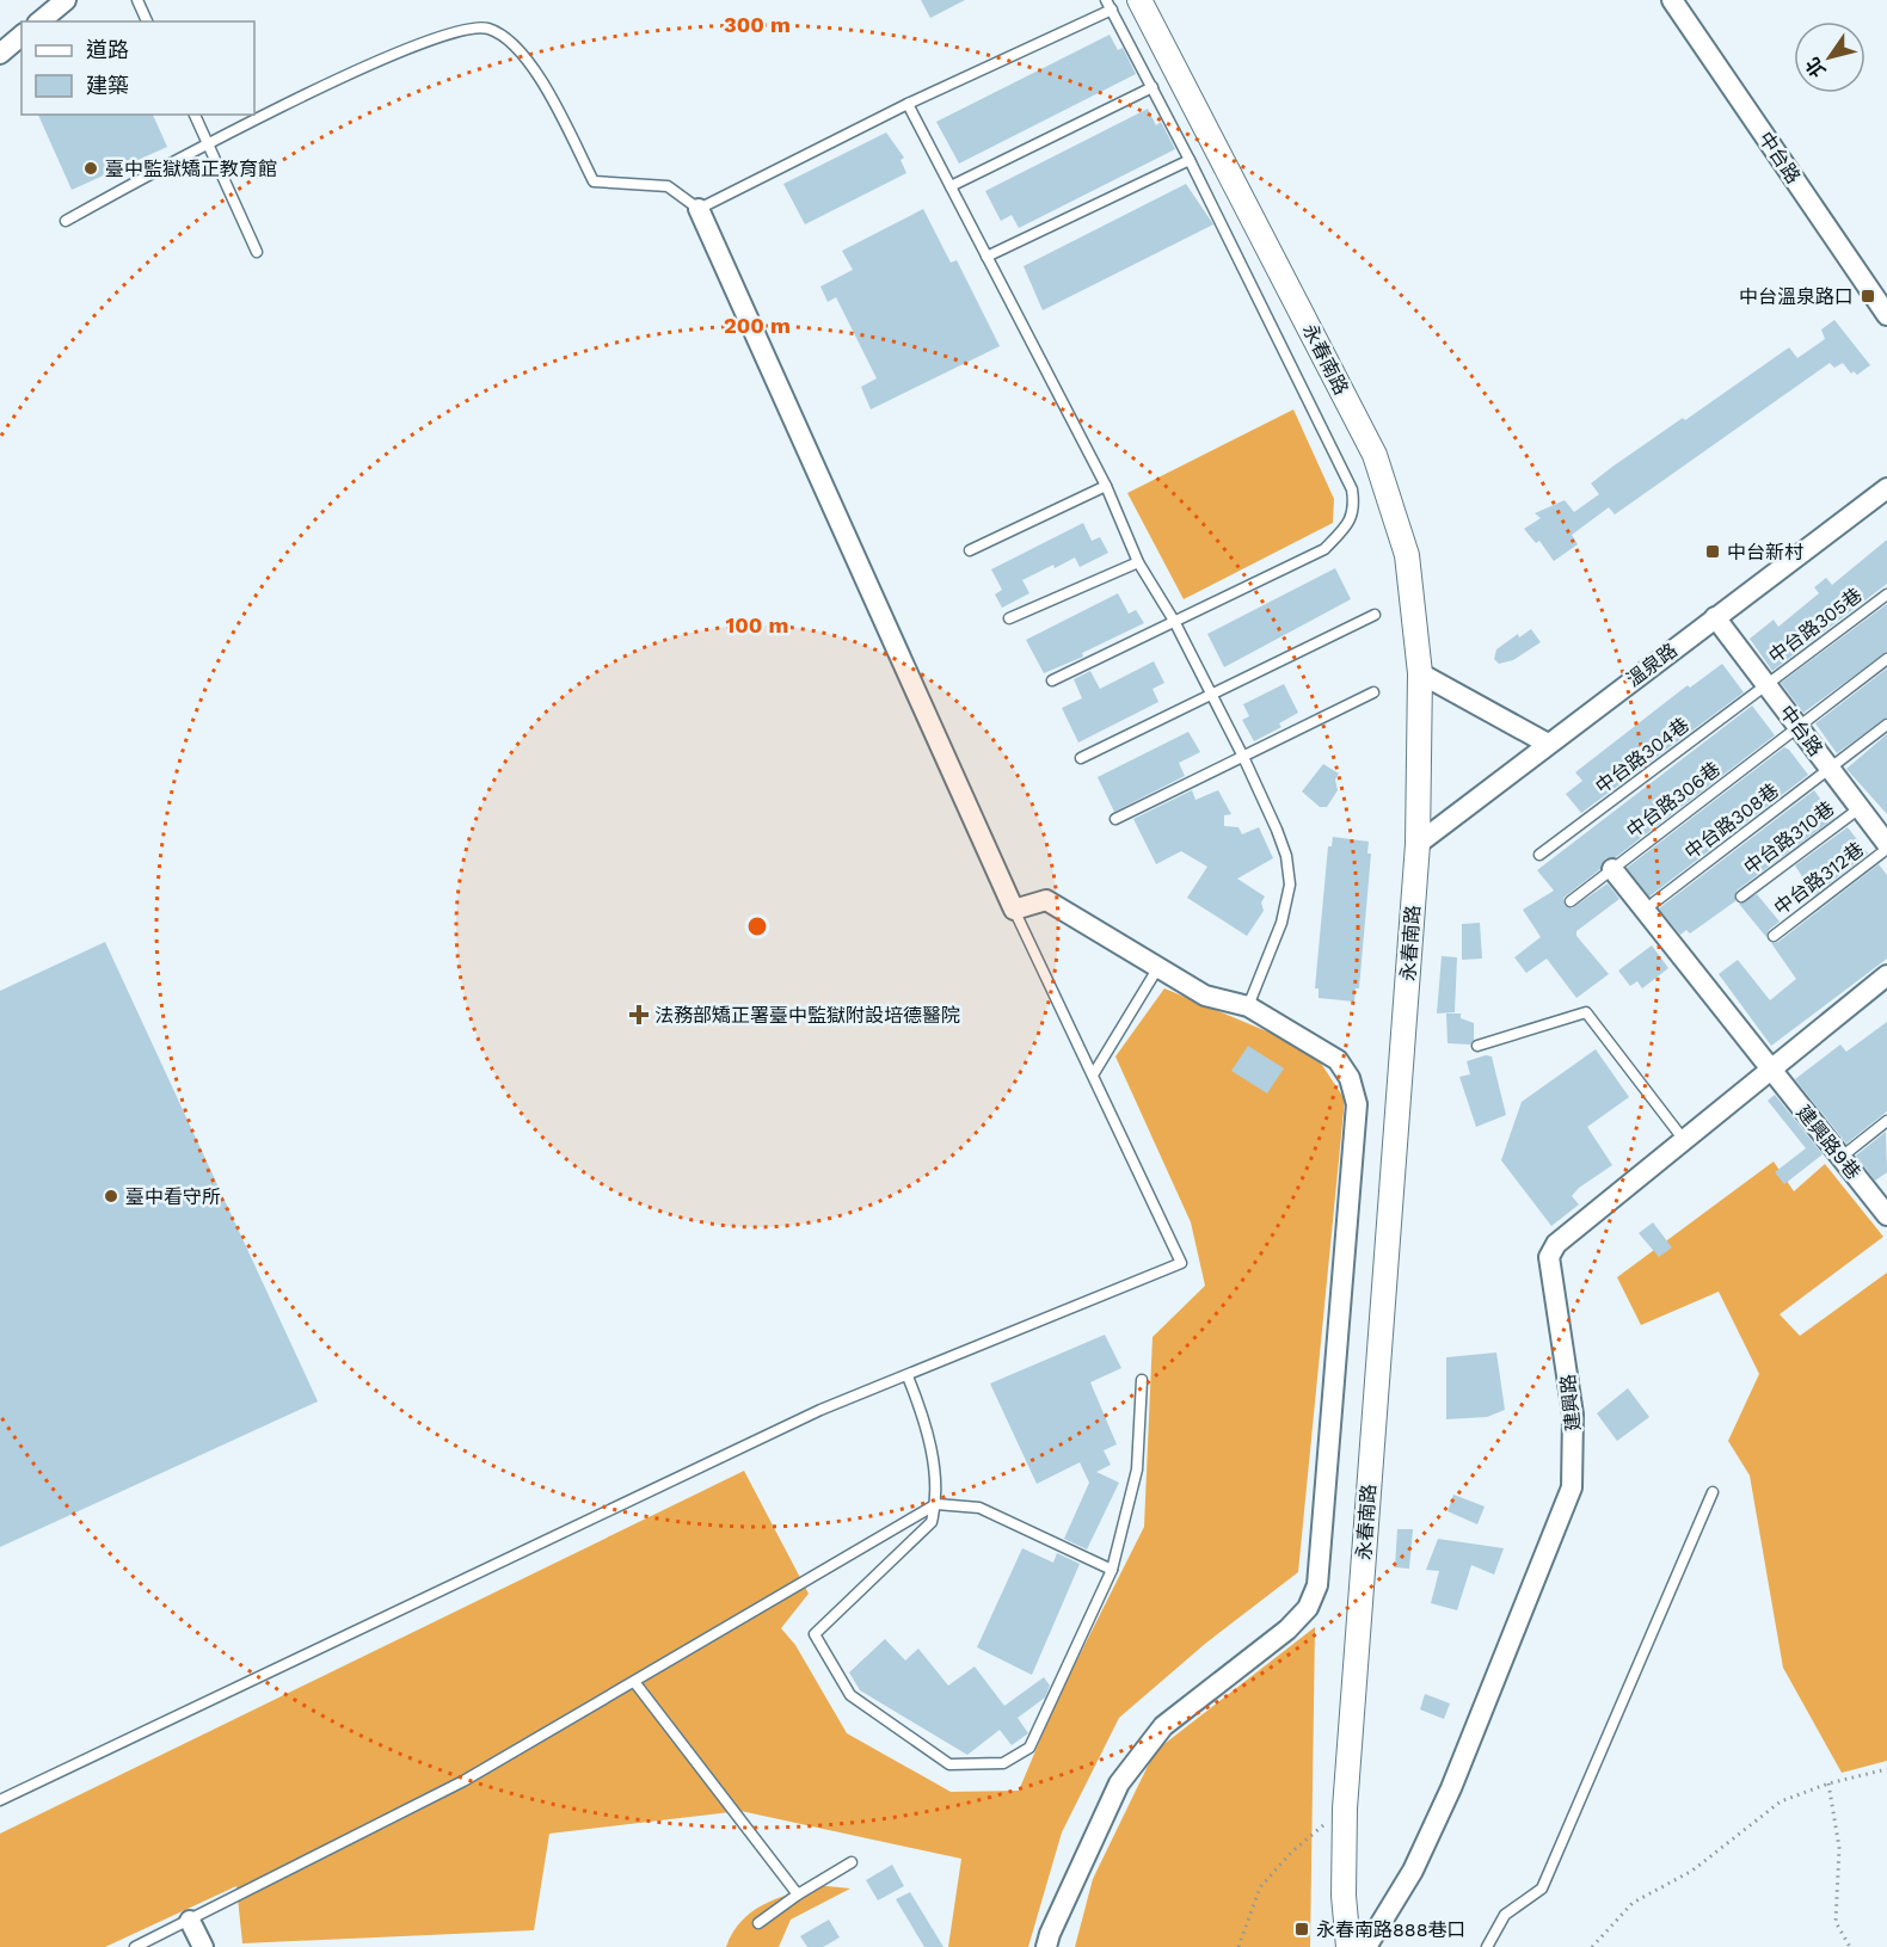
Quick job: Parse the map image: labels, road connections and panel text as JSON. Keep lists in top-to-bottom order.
{
  "streets": {
    "street": [
      "中台路",
      "永春南路",
      "溫泉路",
      "建興路9巷",
      "建興路"
    ],
    "lane": [
      "中台路305巷",
      "中台路304巷",
      "中台路306巷",
      "中台路308巷",
      "中台路310巷",
      "中台路312巷"
    ]
  },
  "crossings": [
    ["中台路", "中台路305巷"],
    ["中台路", "溫泉路"],
    ["中台路", "中台路304巷"],
    ["中台路", "中台路306巷"],
    ["中台路", "中台路308巷"],
    ["中台路", "中台路310巷"],
    ["中台路", "中台路312巷"],
    ["永春南路", "溫泉路"],
    ["中台路305巷", "中台路304巷"],
    ["中台路306巷", "建興路9巷"],
    ["建興路9巷", "建興路"]
  ],
  "places": {
    "other": ["臺中監獄矯正教育館", "臺中看守所"],
    "transit": ["中台溫泉路口", "中台新村", "永春南路888巷口"],
    "health": ["法務部矯正署臺中監獄附設培德醫院"]
  },
  "legend": ["道路", "建築"],
  "north": "bottom left",
  "rings": ["300 m", "200 m", "100 m"]
}
